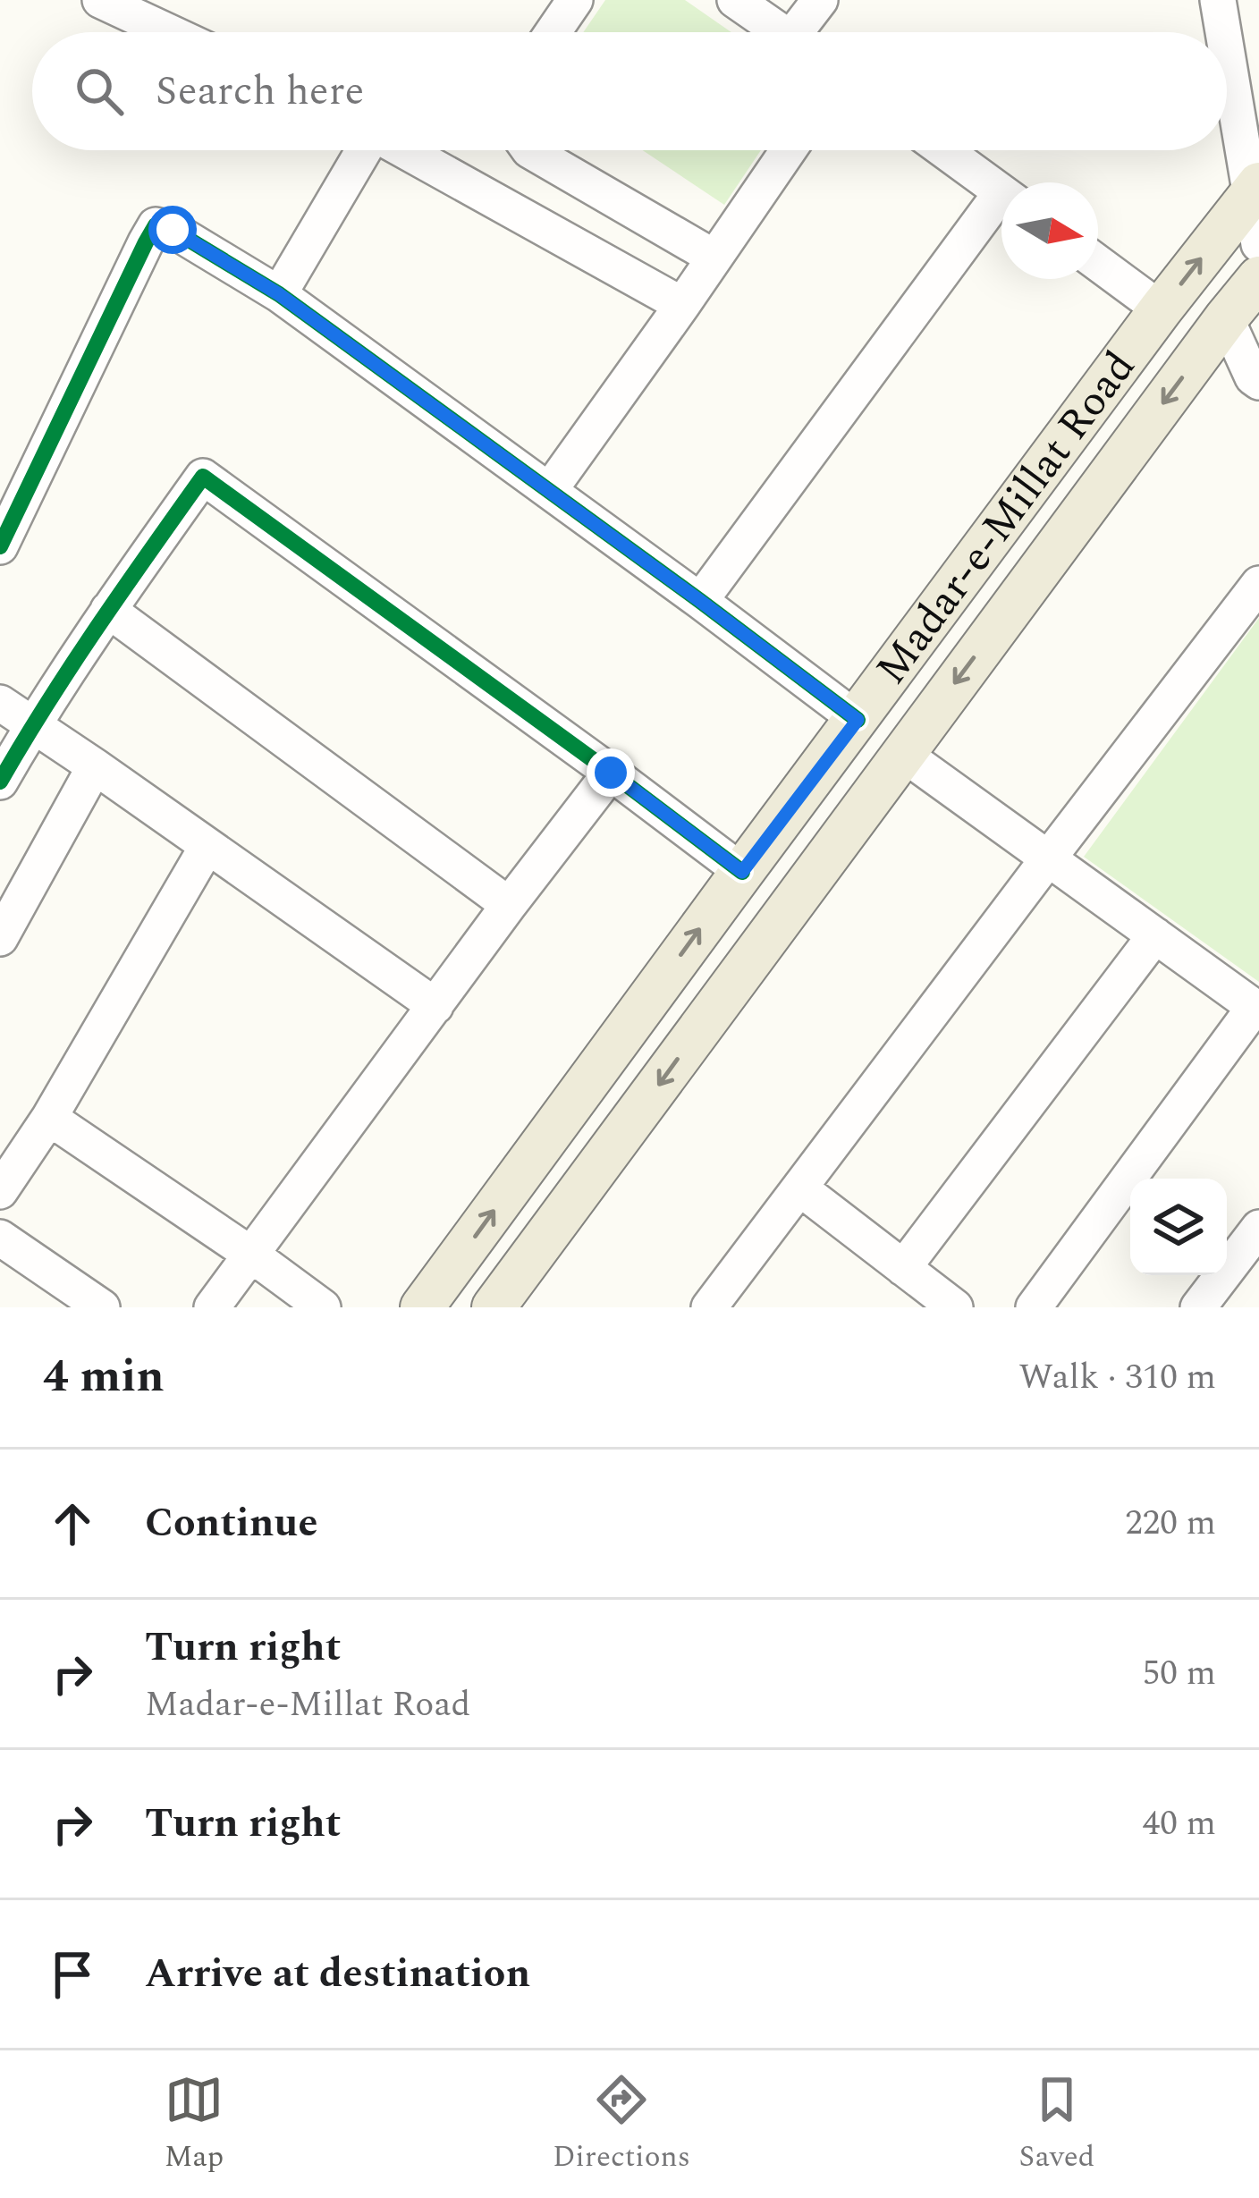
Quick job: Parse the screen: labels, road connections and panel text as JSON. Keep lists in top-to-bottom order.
{
  "streets": {
    "main road": ["Madar-e-Millat Road"]
  },
  "north": "right",
  "page": {
    "search": "Search here",
    "heading": ["4 min", "Walk · 310 m"],
    "list": [
      ["Continue", "220 m"],
      ["Turn right", "Madar-e-Millat Road", "50 m"],
      ["Turn right", "40 m"],
      "Arrive at destination"
    ],
    "nav": ["Map", "Directions", "Saved"]
  }
}
